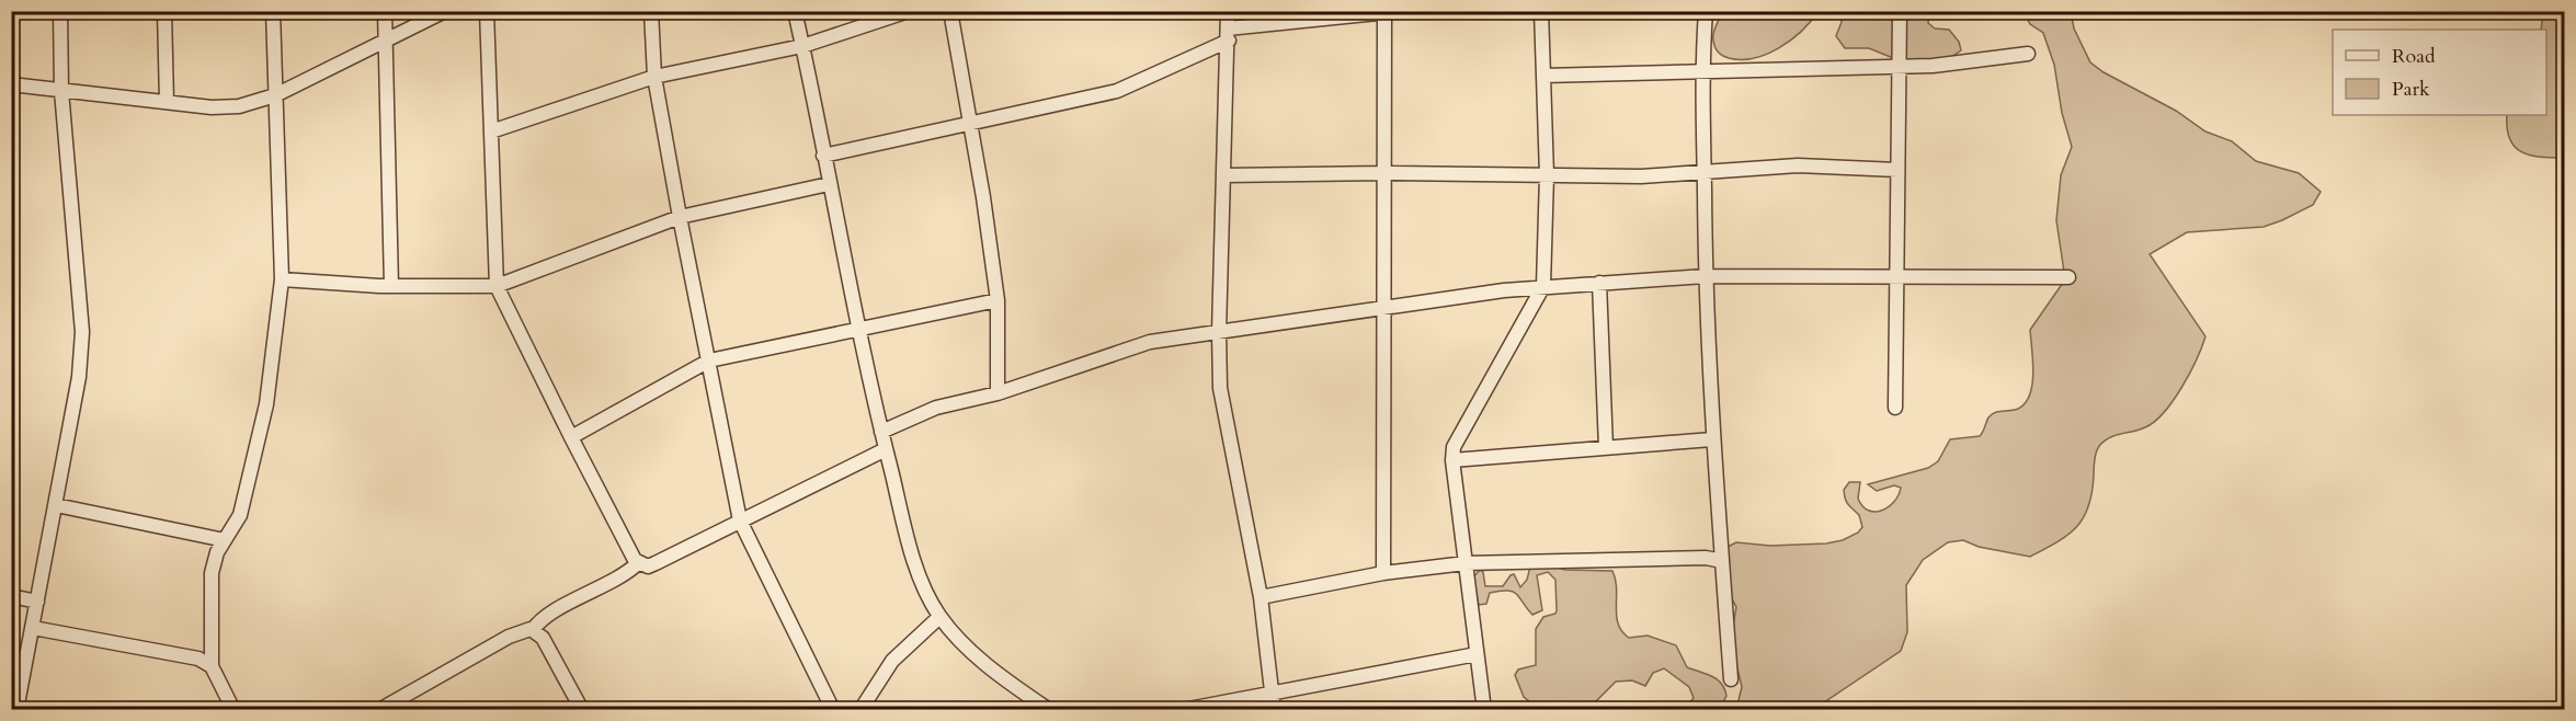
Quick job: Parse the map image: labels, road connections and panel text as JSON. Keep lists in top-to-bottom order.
{
  "legend": ["Road", "Park"]
}
